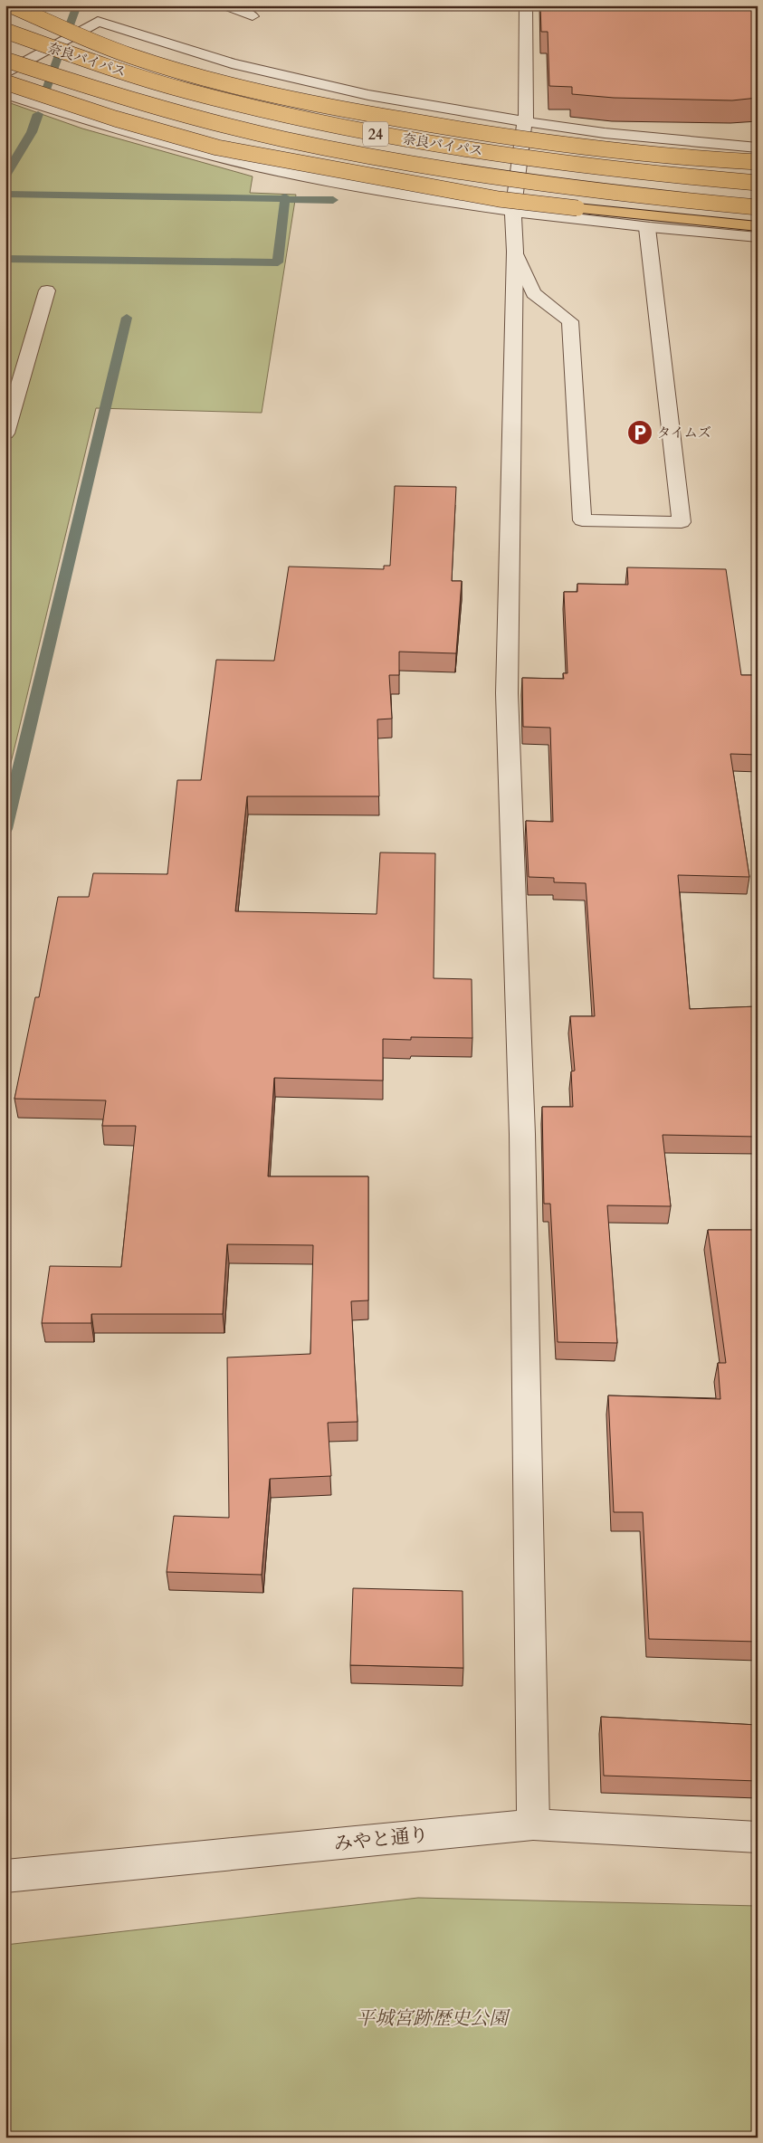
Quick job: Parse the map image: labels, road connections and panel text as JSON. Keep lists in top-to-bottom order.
{
  "streets": {
    "highway": ["奈良バイパス", "24"],
    "street": ["みやと通り"]
  },
  "parks": ["平城宮跡歴史公園"],
  "places": {
    "parking": ["タイムズ"]
  }
}
